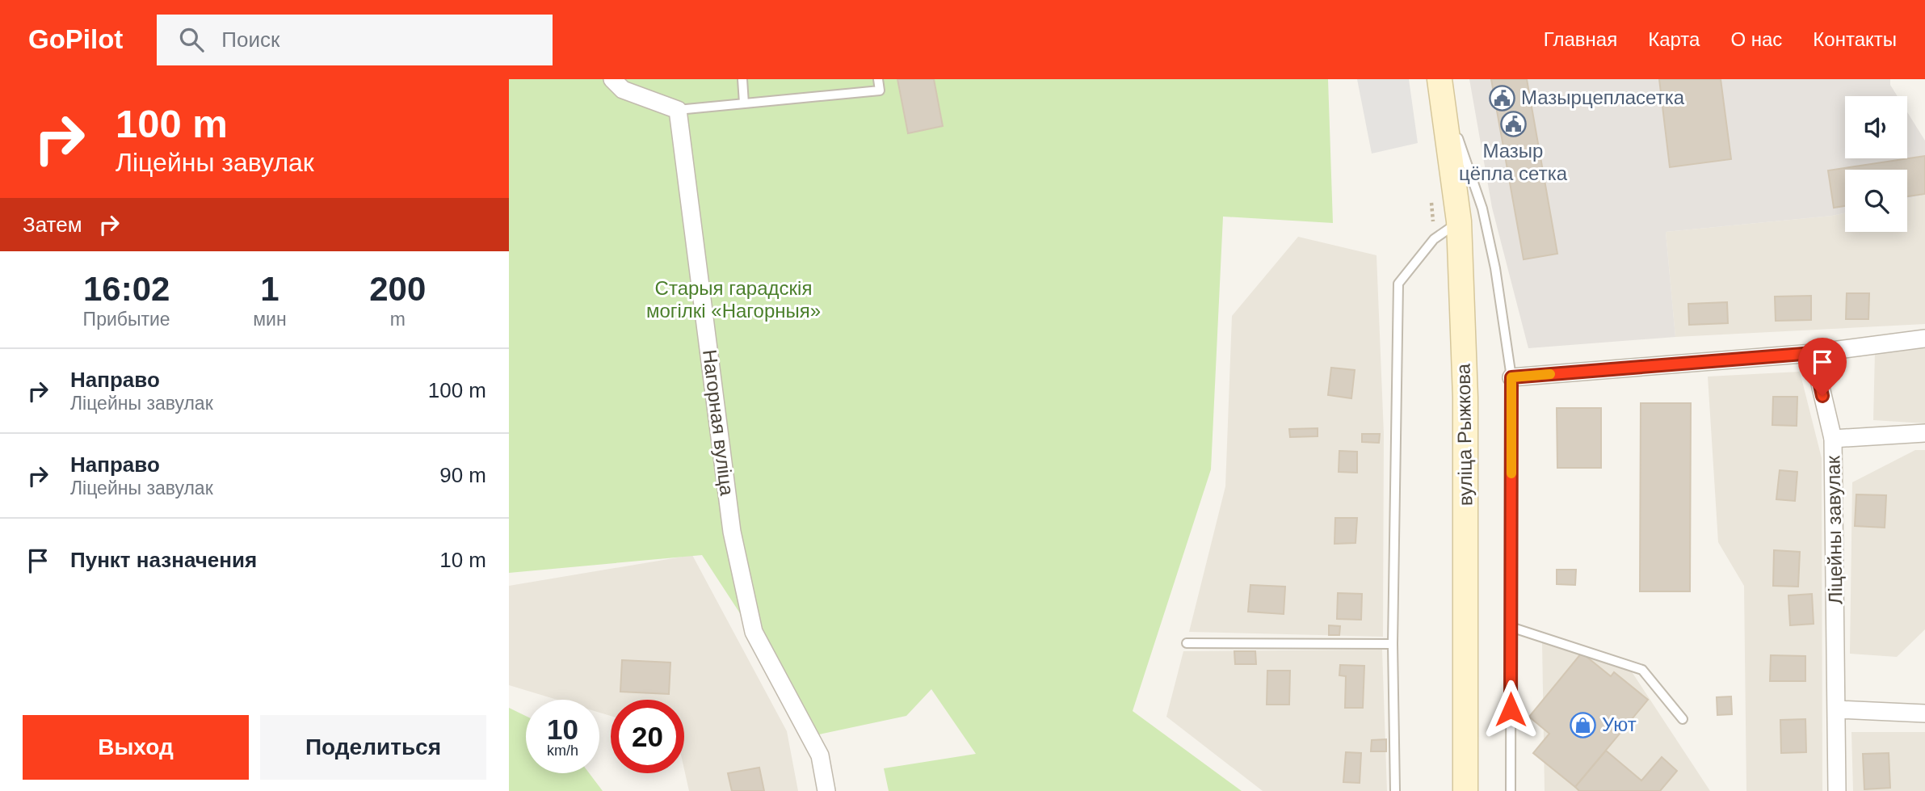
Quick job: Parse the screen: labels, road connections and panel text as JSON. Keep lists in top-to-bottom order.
{
  "streets": {
    "main road": ["вуліца Рыжкова"],
    "street": ["Нагорная вуліца", "Ліцейны завулак"]
  },
  "parks": ["Старыя гарадскія могілкі «Нагорныя»"],
  "places": {
    "public building": ["Мазырцепласетка", "Мазыр цёпла сетка"],
    "shop": ["Уют"]
  },
  "page": {
    "header": "GoPilot",
    "search": "Поиск",
    "nav": [
      "Главная",
      "Карта",
      "О нас",
      "Контакты"
    ],
    "turn": ["100 m", "Ліцейны завулак"],
    "then": "Затем",
    "eta": [
      "16:02",
      "Прибытие",
      "1",
      "мин",
      "200",
      "m"
    ],
    "list": [
      {
        "name": "Направо",
        "note": "Ліцейны завулак",
        "value": "100 m"
      },
      {
        "name": "Направо",
        "note": "Ліцейны завулак",
        "value": "90 m"
      },
      {
        "name": "Пункт назначения",
        "value": "10 m"
      }
    ],
    "speed": "10 km/h",
    "limit": "20",
    "buttons": ["Выход", "Поделиться"]
  }
}
